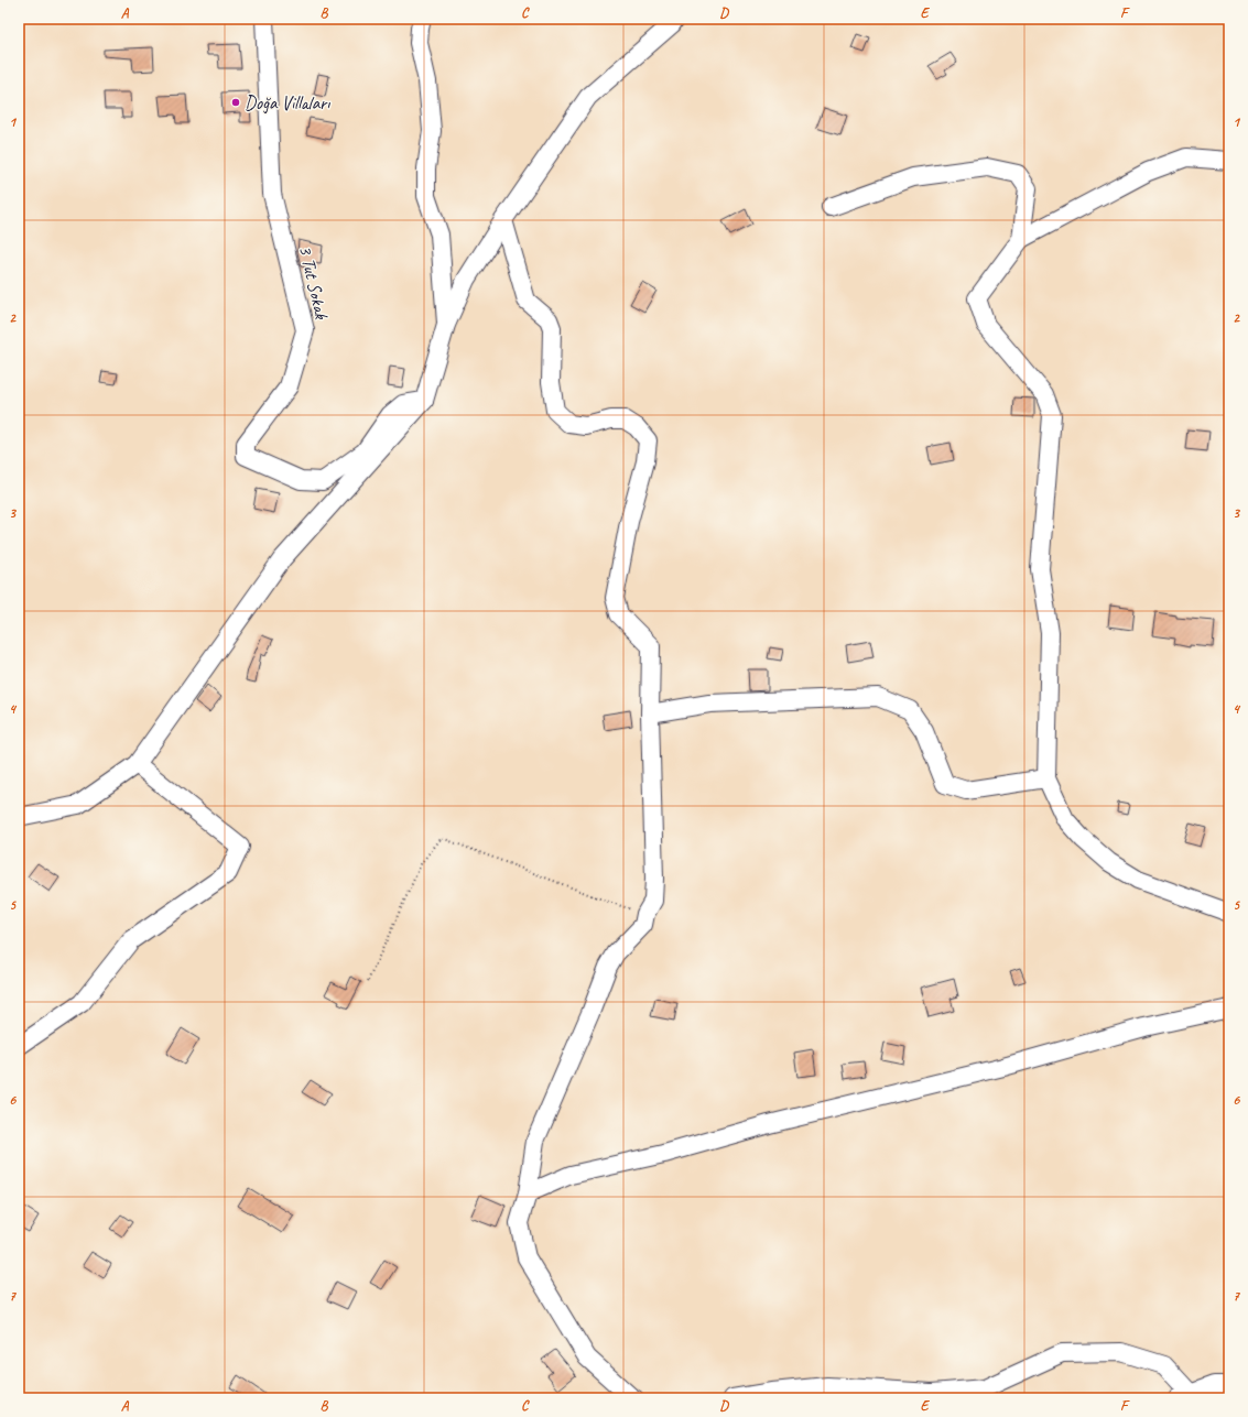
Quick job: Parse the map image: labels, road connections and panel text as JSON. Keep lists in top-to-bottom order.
{
  "streets": {
    "street": ["3 Tut Sokak"]
  },
  "places": ["Doğa Villaları"],
  "grid": {
    "columns": [
      "A",
      "B",
      "C",
      "D",
      "E",
      "F"
    ],
    "rows": [
      "1",
      "2",
      "3",
      "4",
      "5",
      "6",
      "7"
    ]
  }
}
